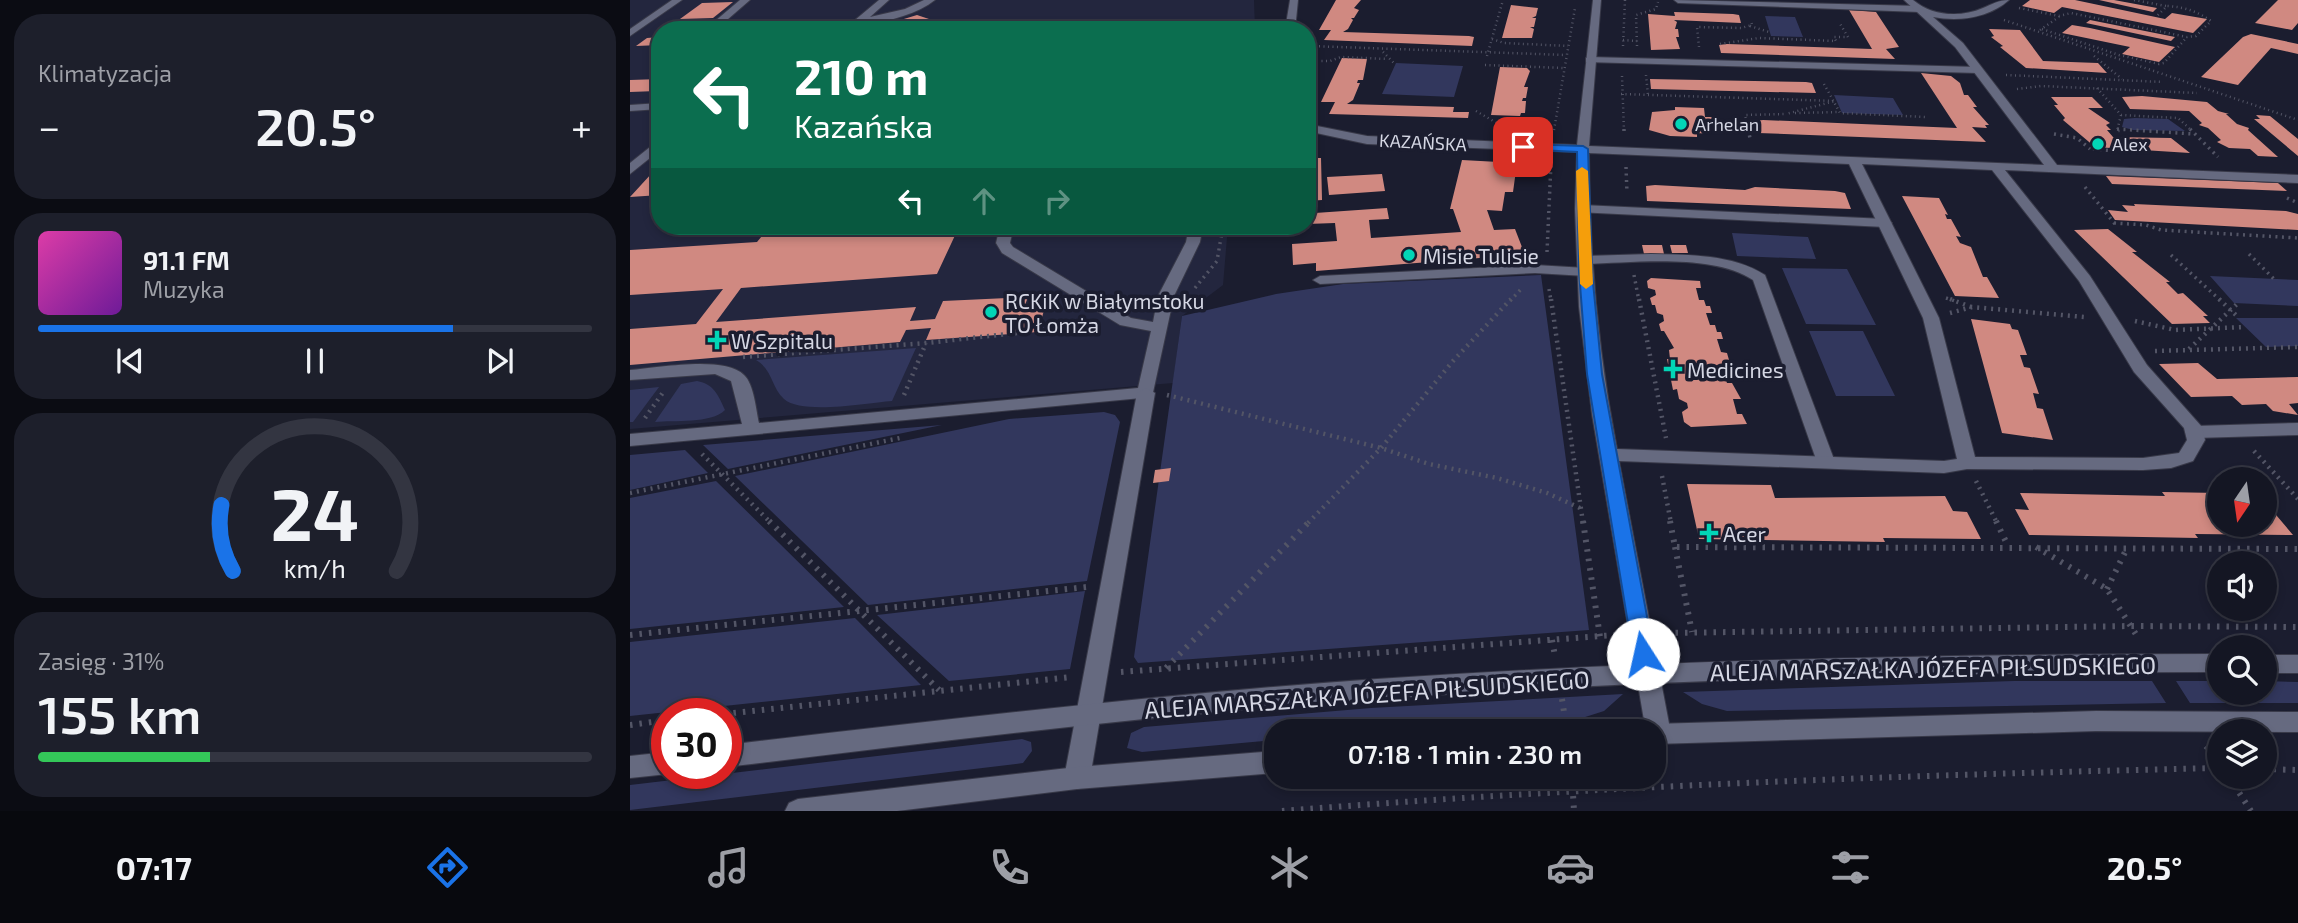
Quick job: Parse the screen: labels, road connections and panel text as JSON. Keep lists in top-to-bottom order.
{
  "streets": {
    "street": ["KAZAŃSKA", "ALEJA MARSZAŁKA JÓZEFA PIŁSUDSKIEGO"]
  },
  "places": {
    "other": [
      "Arhelan",
      "Alex",
      "Misie Tulisie",
      "RCKiK w Białymstoku TO Łomża"
    ],
    "health": ["W Szpitalu", "Medicines", "Acer"]
  },
  "north": "bottom",
  "page": {
    "tile": [
      "Klimatyzacja",
      ["Zasięg · 31%", "155 km"]
    ],
    "turn": ["210 m", "Kazańska"],
    "heat": ["−", "20.5°", "+"],
    "song": ["91.1 FM", "Muzyka"],
    "limit": "30",
    "trip": "07:18 · 1 min · 230 m",
    "tabs": ["07:17", "20.5°"],
    "gauge": ["24", "km/h"]
  }
}
